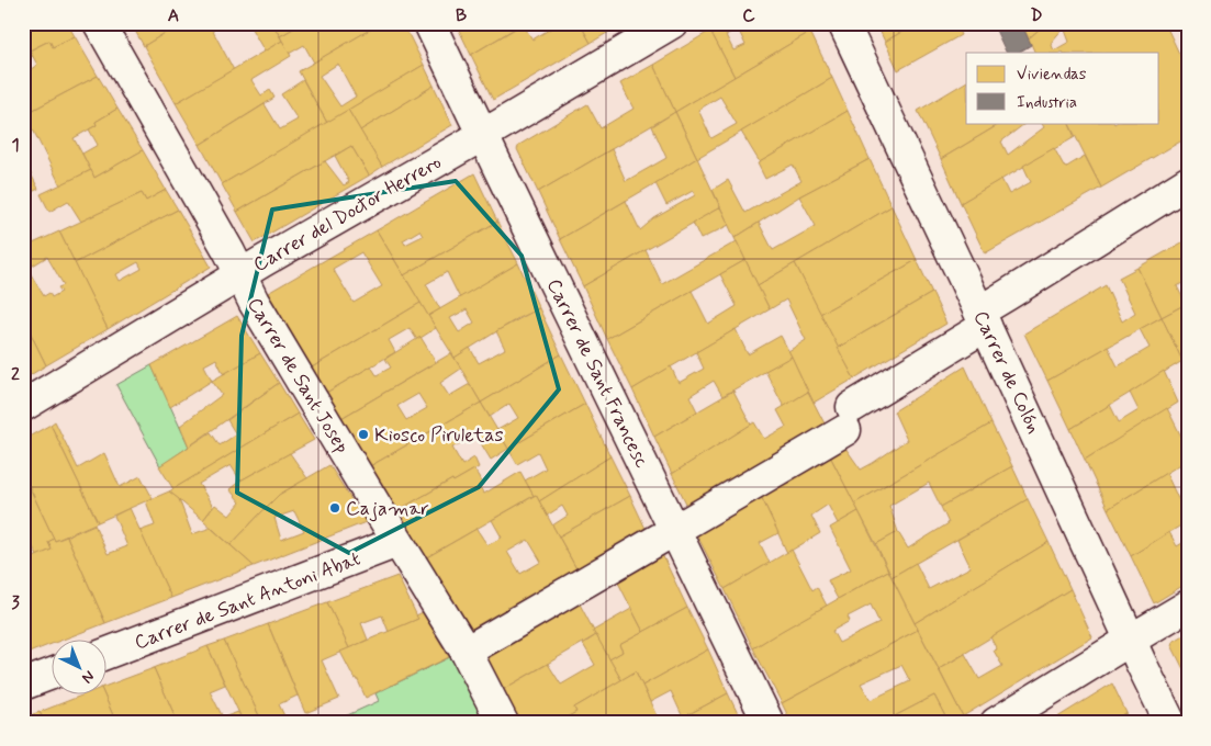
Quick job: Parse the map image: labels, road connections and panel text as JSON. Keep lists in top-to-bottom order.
{
  "streets": {
    "street": [
      "Carrer del Doctor Herrero",
      "Carrer de Colón",
      "Carrer de Sant Francesc",
      "Carrer de Sant Josep",
      "Carrer de Sant Antoni Abat"
    ]
  },
  "crossings": [
    ["Carrer del Doctor Herrero", "Carrer de Sant Francesc"],
    ["Carrer del Doctor Herrero", "Carrer de Sant Josep"],
    ["Carrer de Sant Josep", "Carrer de Sant Antoni Abat"]
  ],
  "places": ["Kiosco Piruletas", "Cajamar"],
  "legend": ["Viviendas", "Industria"],
  "north": "bottom right",
  "grid": {
    "columns": [
      "A",
      "B",
      "C",
      "D"
    ],
    "rows": ["1", "2", "3"]
  }
}
